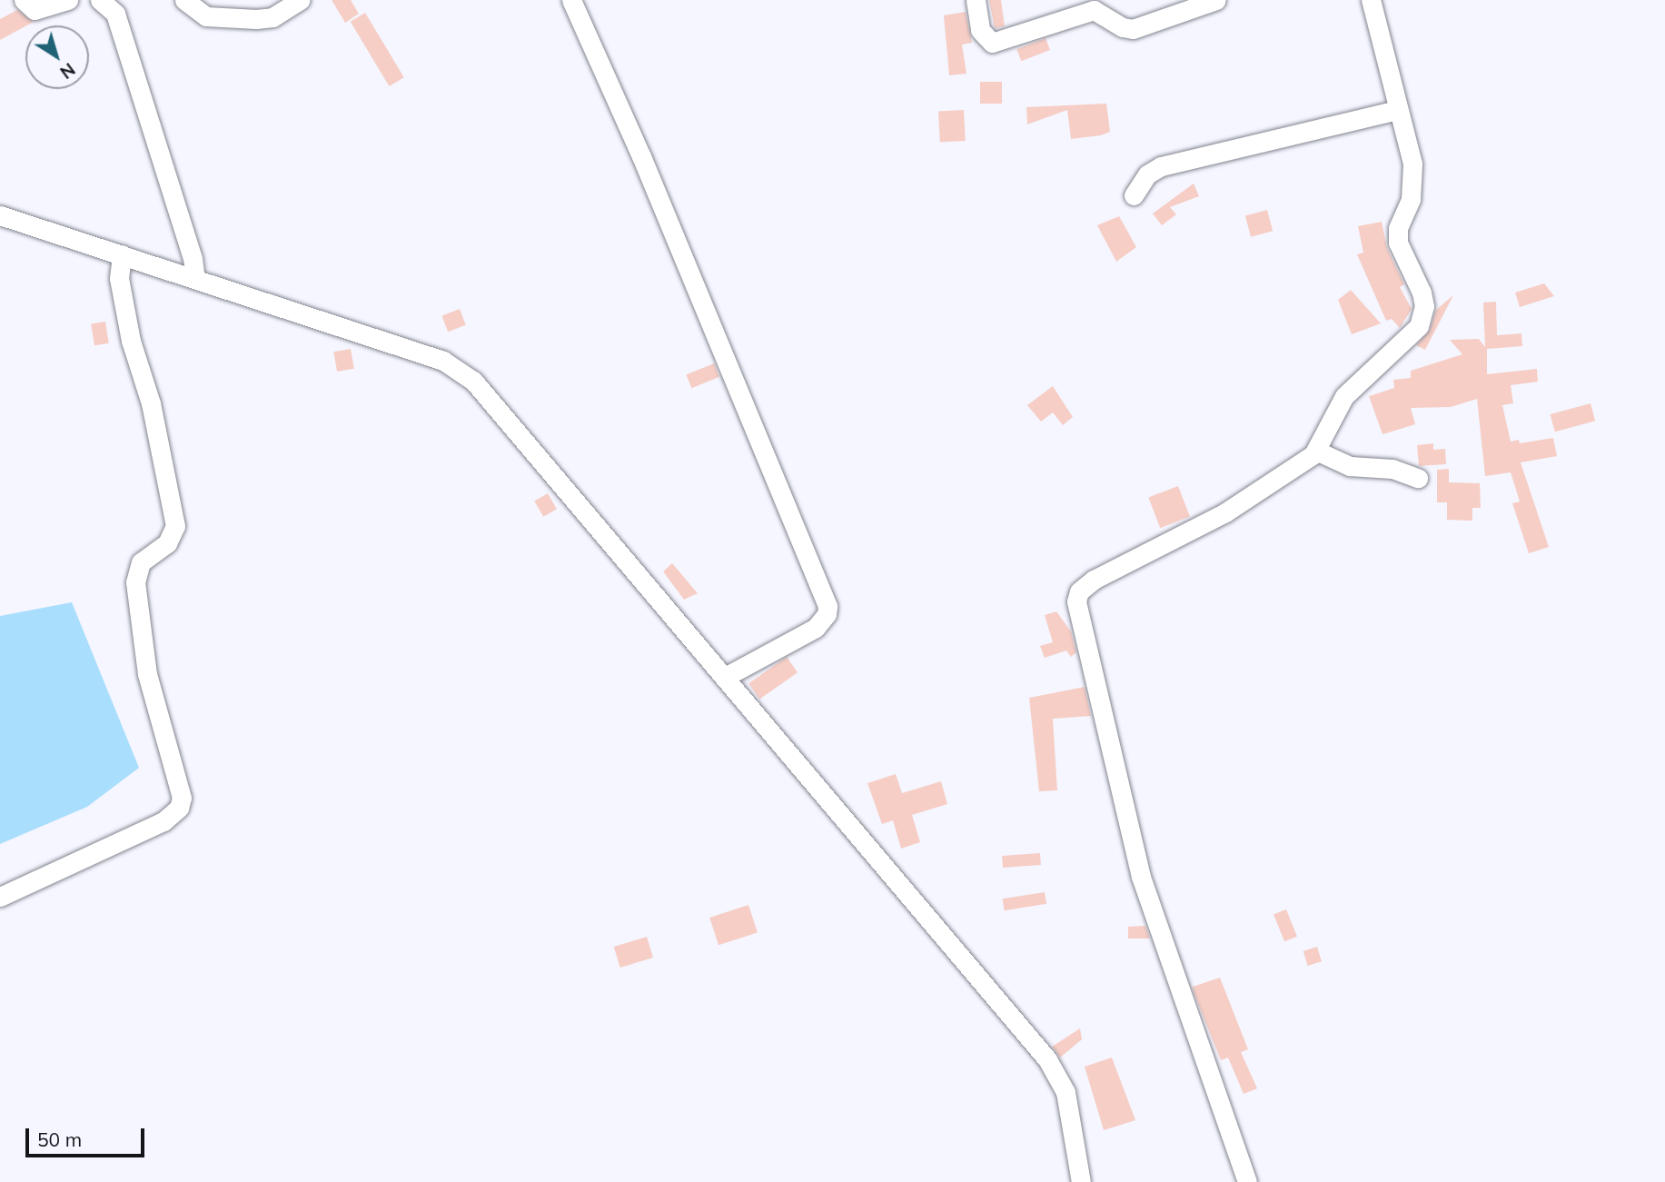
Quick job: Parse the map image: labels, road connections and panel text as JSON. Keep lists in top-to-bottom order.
{
  "scale_bar": "50 m",
  "north": "bottom right"
}
